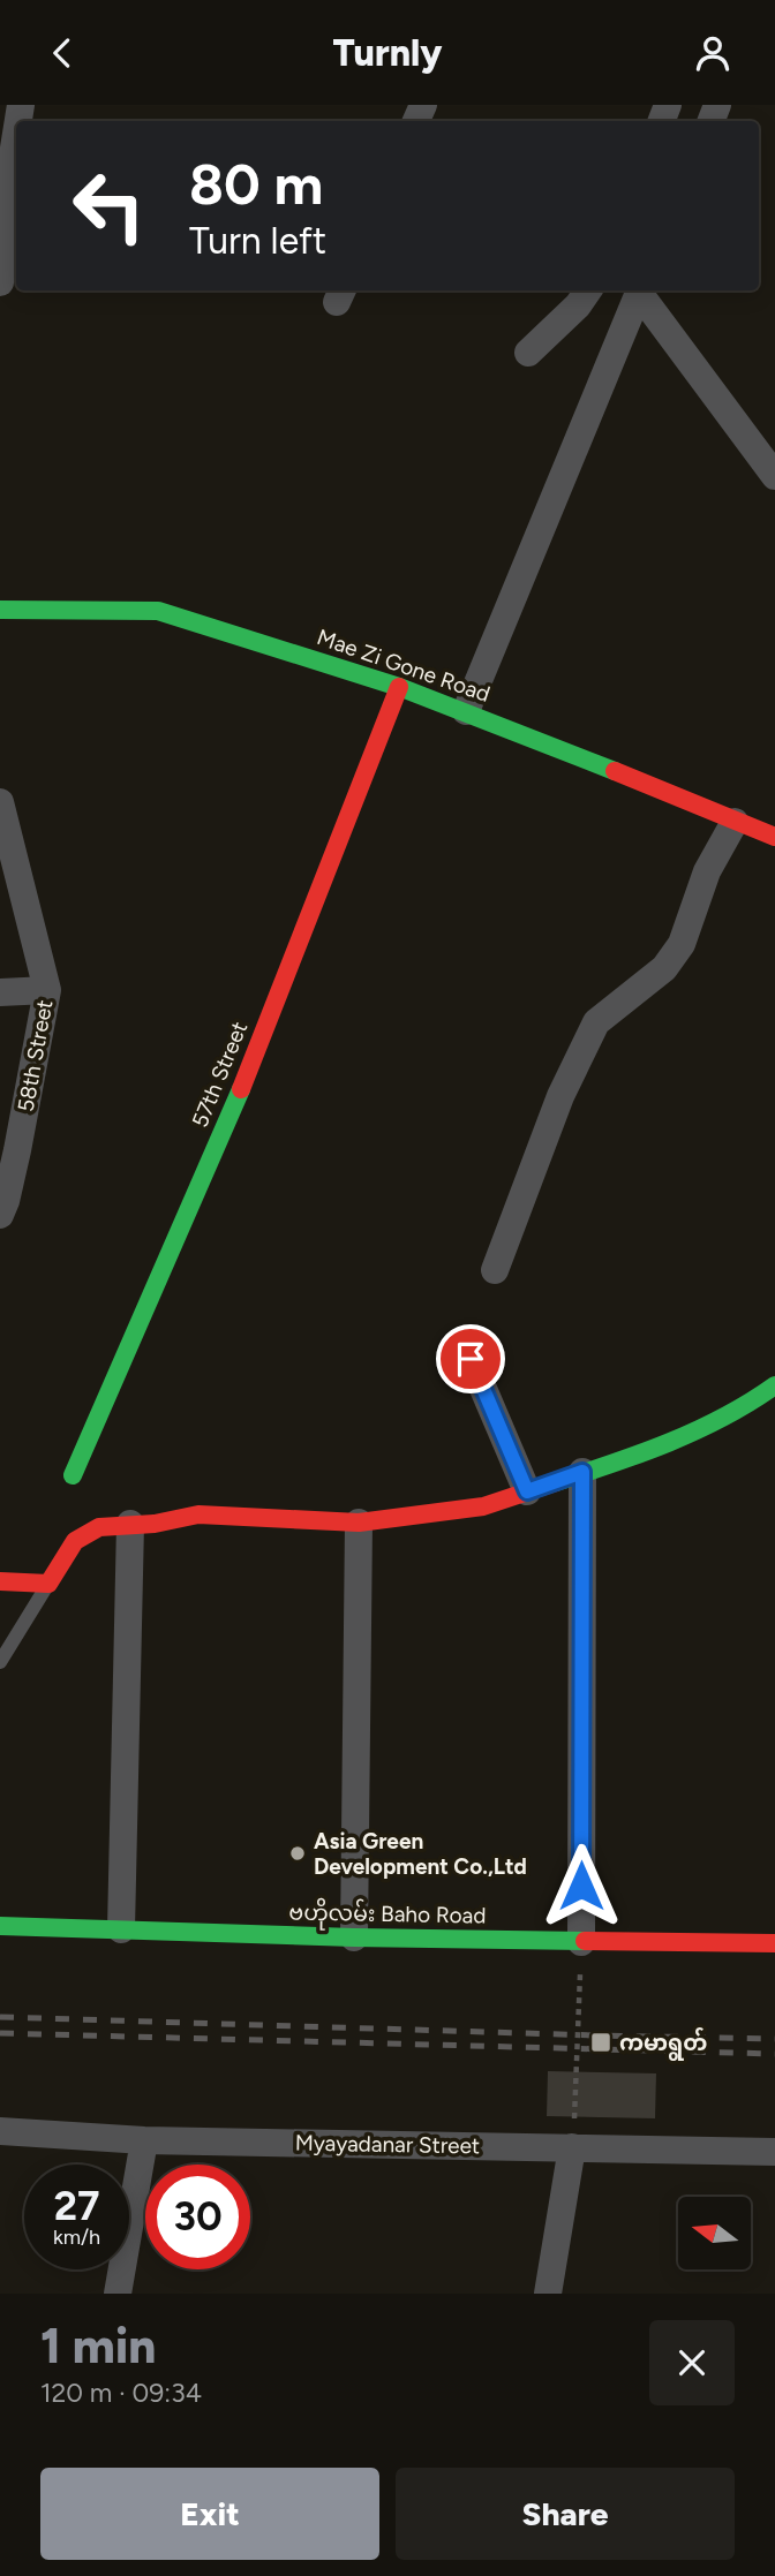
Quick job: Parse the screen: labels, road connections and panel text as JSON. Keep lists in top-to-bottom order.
{
  "streets": {
    "street": [
      "Mae Zi Gone Road",
      "58th Street",
      "57th Street",
      "ဗဟိုလမ်း Baho Road",
      "Myayadanar Street"
    ]
  },
  "crossings": [
    ["Mae Zi Gone Road", "57th Street"]
  ],
  "places": {
    "other": ["Asia Green Development Co.,Ltd"],
    "transit": ["ကမာရွတ်"]
  },
  "north": "left",
  "page": {
    "header": "Turnly",
    "turn": ["80 m", "Turn left"],
    "speed": "27 km/h",
    "limit": "30",
    "heading": ["1 min", "120 m · 09:34"],
    "buttons": ["Exit", "Share"]
  }
}
